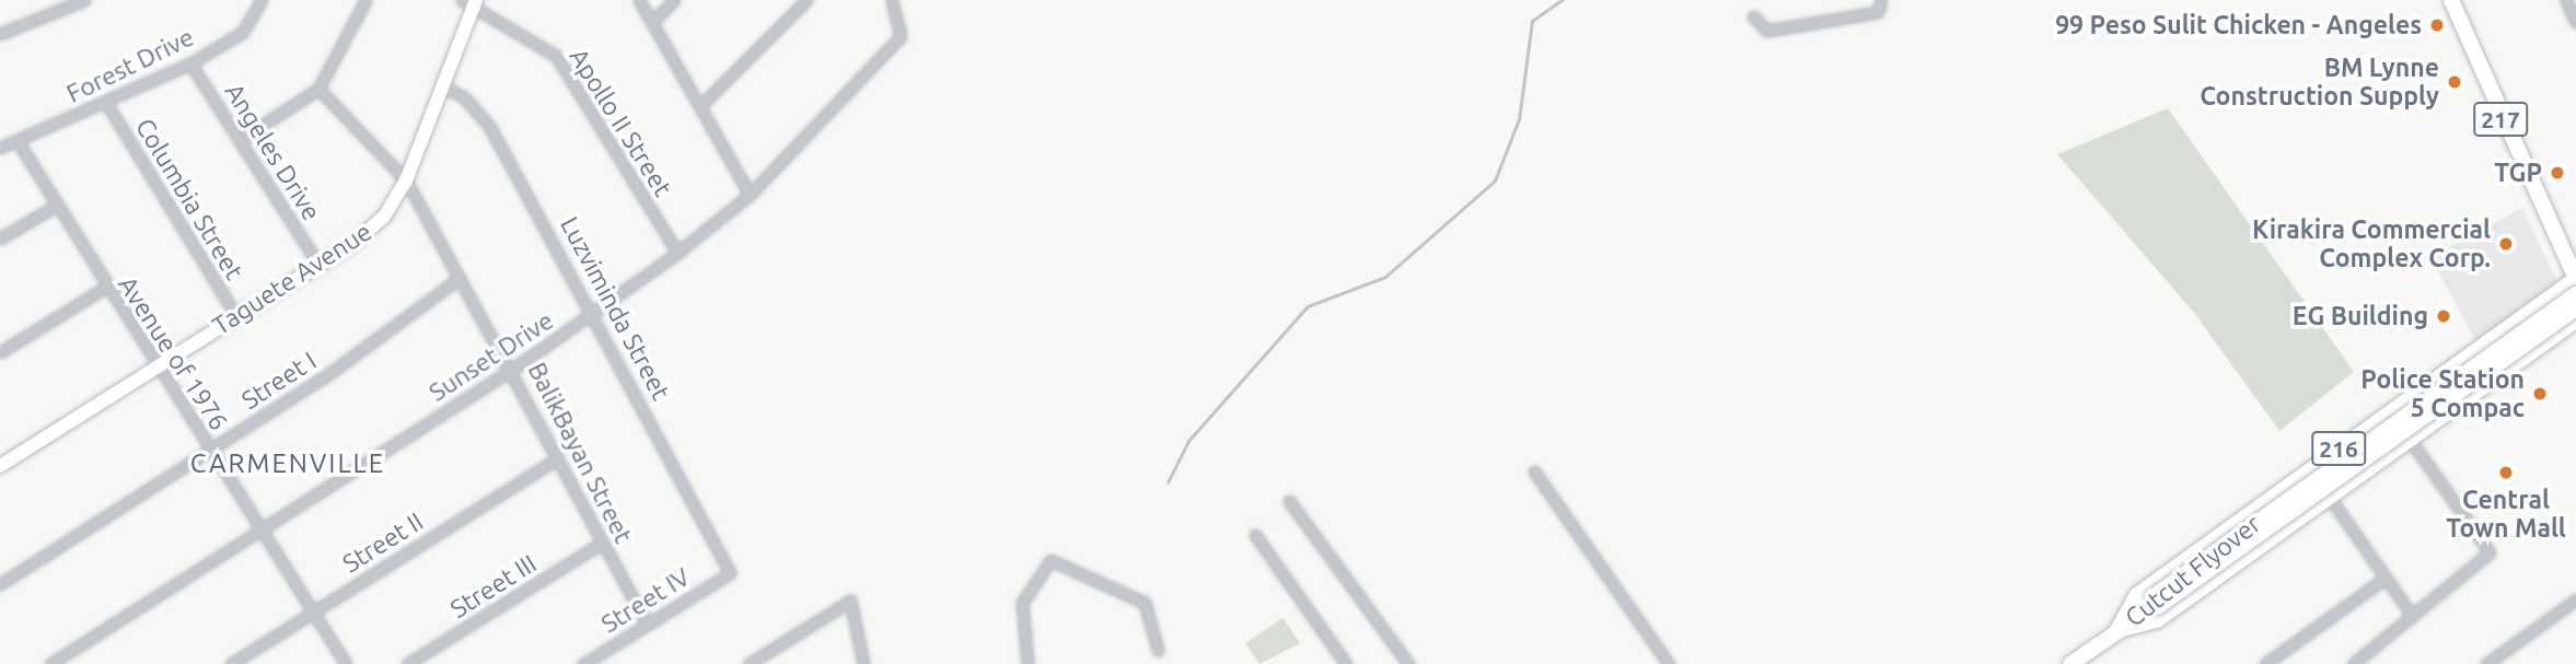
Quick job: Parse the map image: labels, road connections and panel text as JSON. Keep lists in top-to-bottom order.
{
  "streets": {
    "main road": ["217", "216", "Cutcut Flyover"],
    "street": [
      "Forest Drive",
      "Apollo II Street",
      "Angeles Drive",
      "Columbia Street",
      "Taguete Avenue",
      "Luzviminda Street",
      "Avenue of 1976",
      "Sunset Drive",
      "Street I",
      "BalikBayan Street",
      "Street II",
      "Street III",
      "Street IV"
    ]
  },
  "crossings": [
    ["Forest Drive", "Angeles Drive"],
    ["Forest Drive", "Columbia Street"],
    ["Forest Drive", "Avenue of 1976"],
    ["217", "216"],
    ["Apollo II Street", "Taguete Avenue"],
    ["Apollo II Street", "Sunset Drive"],
    ["Angeles Drive", "Taguete Avenue"],
    ["Columbia Street", "Taguete Avenue"],
    ["Taguete Avenue", "Luzviminda Street"],
    ["Taguete Avenue", "Avenue of 1976"],
    ["Taguete Avenue", "BalikBayan Street"],
    ["Luzviminda Street", "Sunset Drive"],
    ["Luzviminda Street", "Street IV"],
    ["Avenue of 1976", "Sunset Drive"],
    ["Avenue of 1976", "Street I"],
    ["Avenue of 1976", "Street II"],
    ["Sunset Drive", "BalikBayan Street"],
    ["Street I", "BalikBayan Street"],
    ["216", "Cutcut Flyover"],
    ["BalikBayan Street", "Street II"],
    ["BalikBayan Street", "Street III"],
    ["BalikBayan Street", "Street IV"]
  ],
  "districts": ["CARMENVILLE"],
  "places": [
    "99 Peso Sulit Chicken - Angeles",
    "BM Lynne Construction Supply",
    "TGP",
    "Kirakira Commercial Complex Corp.",
    "EG Building",
    "Police Station 5 Compac",
    "Central Town Mall"
  ]
}
